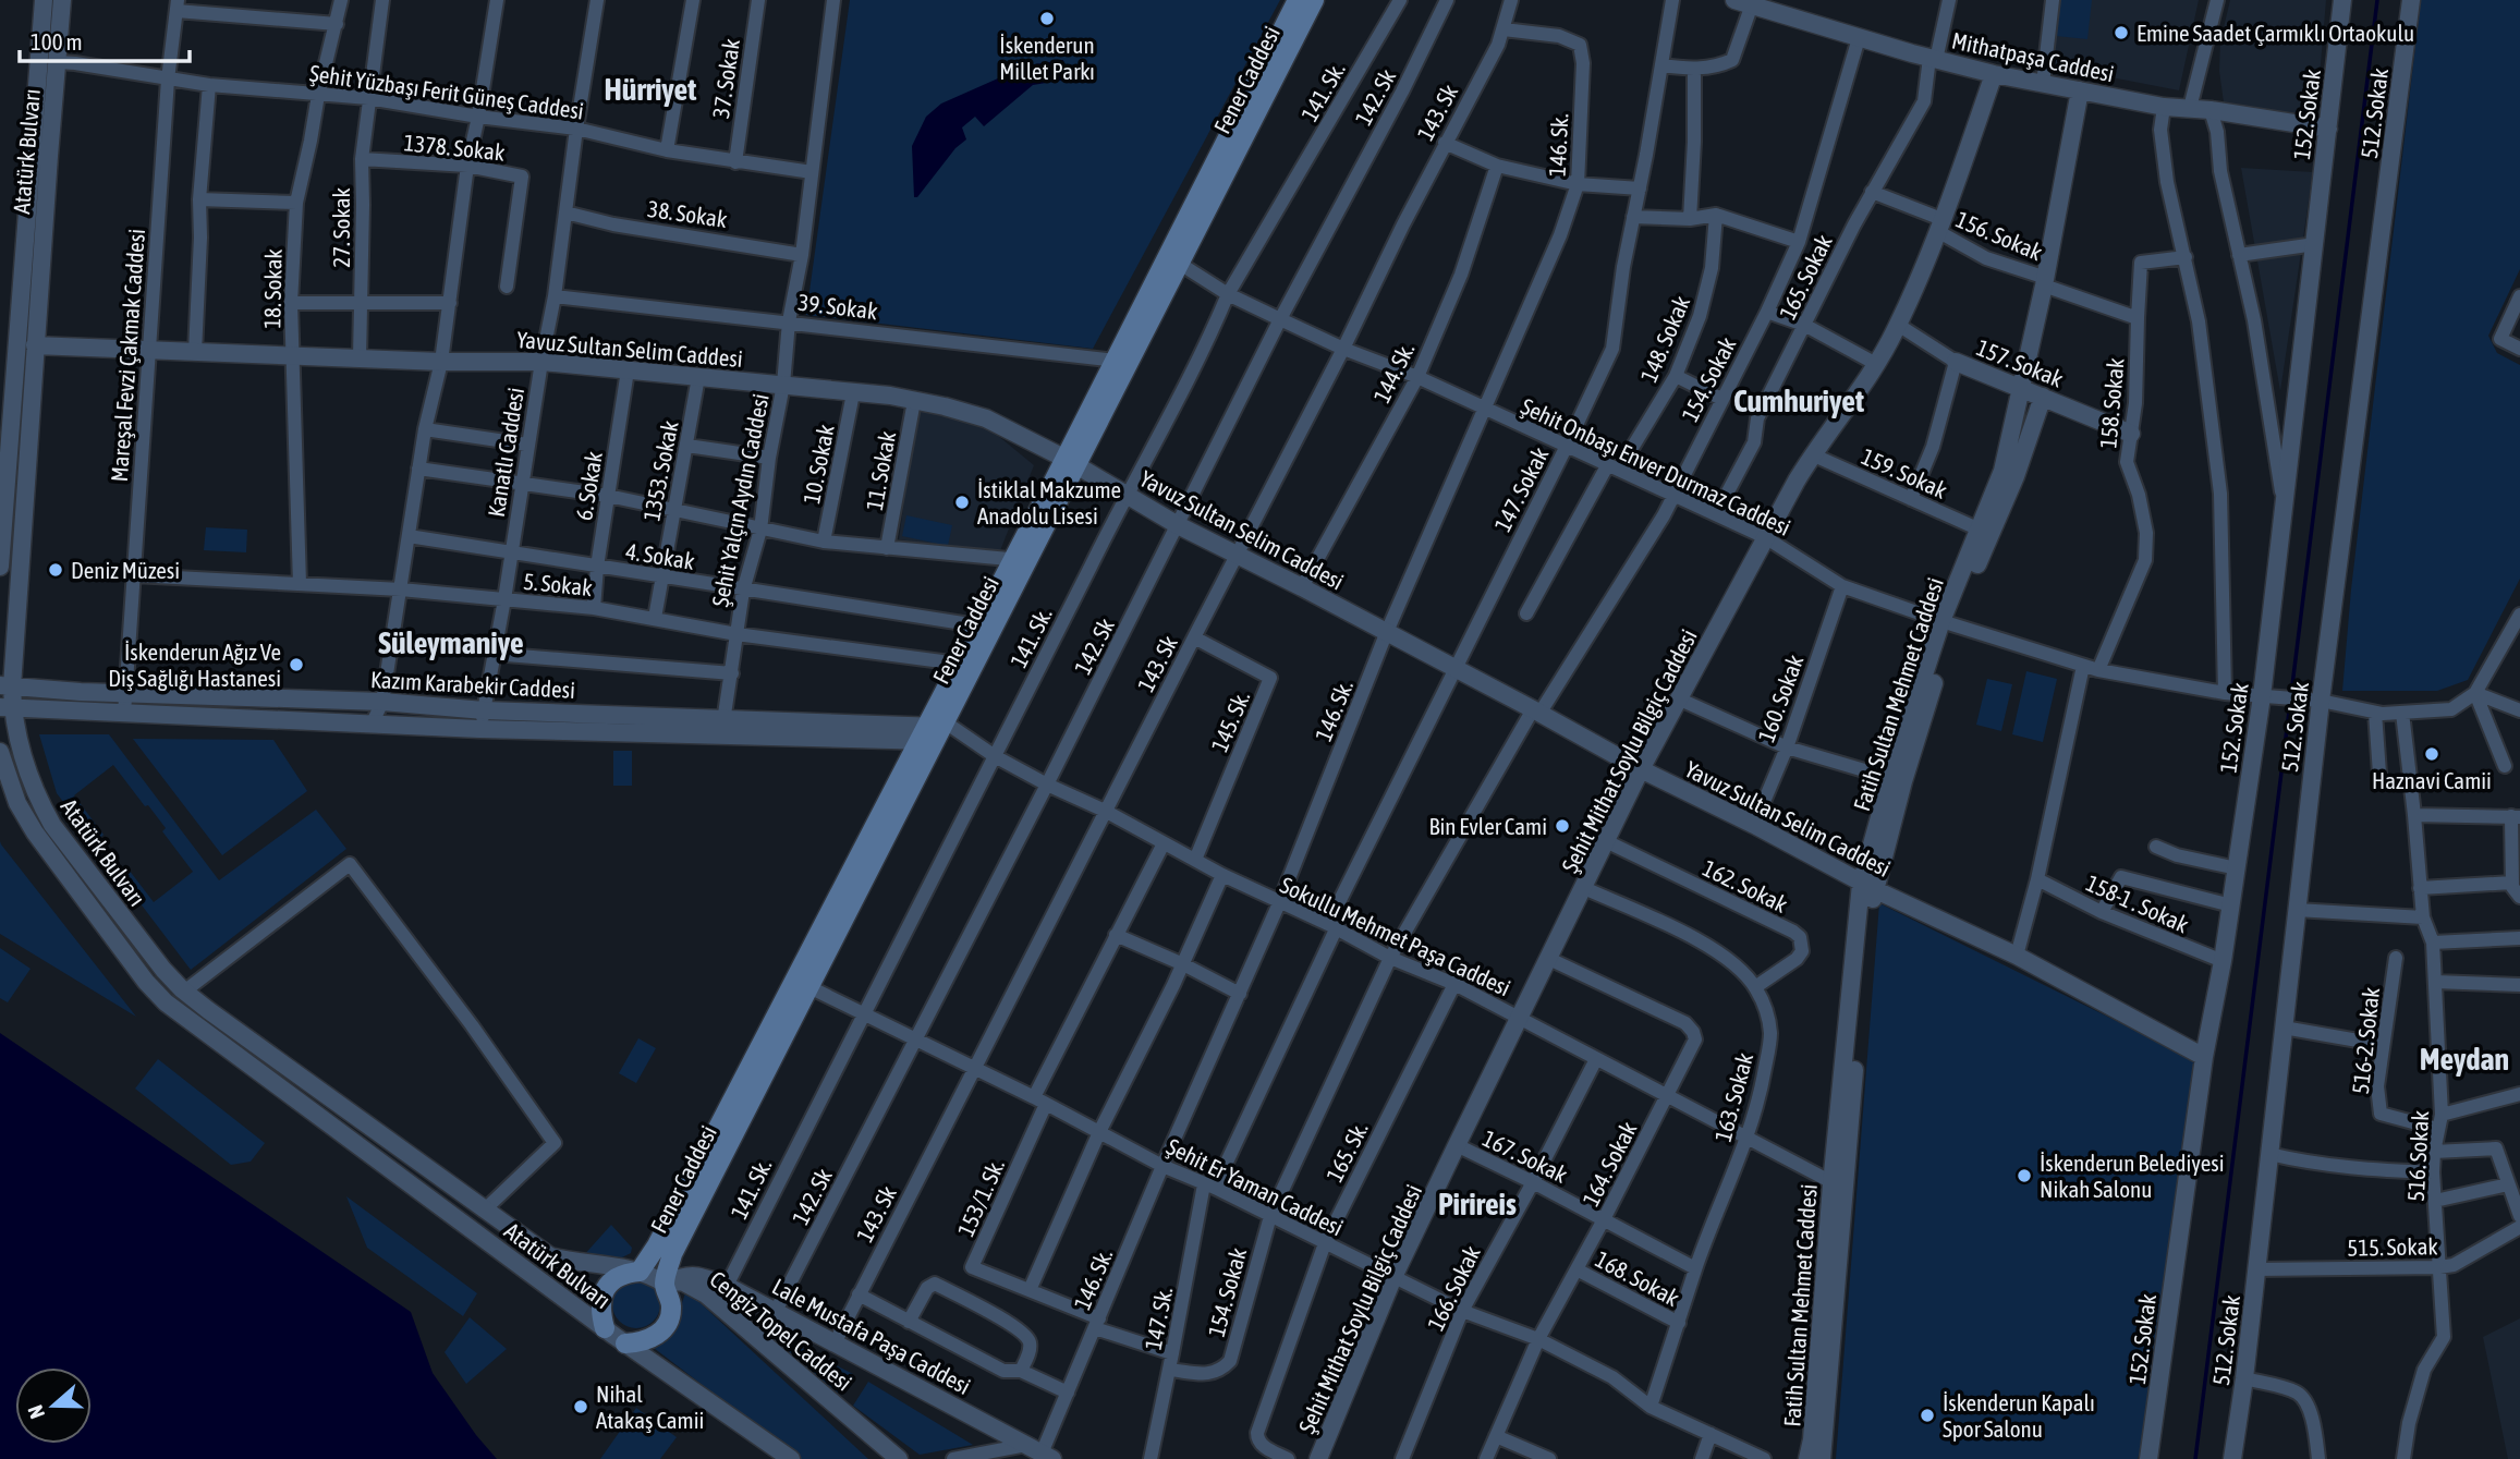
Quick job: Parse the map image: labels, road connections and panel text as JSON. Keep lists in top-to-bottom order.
{
  "streets": {
    "main road": ["Fener Caddesi"],
    "street": [
      "Mithatpaşa Caddesi",
      "37. Sokak",
      "Şehit Yüzbaşı Ferit Güneş Caddesi",
      "141. Sk.",
      "142. Sk",
      "143. Sk",
      "512. Sokak",
      "152. Sokak",
      "146. Sk.",
      "1378. Sokak",
      "Atatürk Bulvarı",
      "38. Sokak",
      "27. Sokak",
      "156. Sokak",
      "165. Sokak",
      "18. Sokak",
      "39. Sokak",
      "148. Sokak",
      "Yavuz Sultan Selim Caddesi",
      "Mareşal Fevzi Çakmak Caddesi",
      "157. Sokak",
      "144. Sk.",
      "154. Sokak",
      "158. Sokak",
      "Kanatlı Caddesi",
      "10. Sokak",
      "Şehit Onbaşı Enver Durmaz Caddesi",
      "1353. Sokak",
      "11. Sokak",
      "159. Sokak",
      "6. Sokak",
      "147. Sokak",
      "Şehit Yalçın Aydın Caddesi",
      "4. Sokak",
      "5. Sokak",
      "Kazım Karabekir Caddesi",
      "Fatih Sultan Mehmet Caddesi",
      "160. Sokak",
      "145. Sk.",
      "Şehit Mithat Soylu Bilgiç Caddesi",
      "162. Sokak",
      "158-1 . Sokak",
      "Sokullu Mehmet Paşa Caddesi",
      "516-2. Sokak",
      "163. Sokak",
      "165. Sk.",
      "167. Sokak",
      "516. Sokak",
      "164. Sokak",
      "Şehit Er Yaman Caddesi",
      "153/1. Sk.",
      "515. Sokak",
      "168. Sokak",
      "166. Sokak",
      "147. Sk.",
      "Cengiz Topel Caddesi",
      "Lale Mustafa Paşa Caddesi"
    ]
  },
  "crossings": [
    ["Mithatpaşa Caddesi", "152. Sokak"],
    ["Mithatpaşa Caddesi", "165. Sokak"],
    ["Mithatpaşa Caddesi", "154. Sokak"],
    ["Mithatpaşa Caddesi", "Fatih Sultan Mehmet Caddesi"],
    ["Mithatpaşa Caddesi", "Şehit Mithat Soylu Bilgiç Caddesi"],
    ["37. Sokak", "Şehit Yüzbaşı Ferit Güneş Caddesi"],
    ["Fener Caddesi", "Atatürk Bulvarı"],
    ["Fener Caddesi", "39. Sokak"],
    ["Fener Caddesi", "Yavuz Sultan Selim Caddesi"],
    ["Fener Caddesi", "Şehit Onbaşı Enver Durmaz Caddesi"],
    ["Fener Caddesi", "4. Sokak"],
    ["Fener Caddesi", "5. Sokak"],
    ["Fener Caddesi", "Kazım Karabekir Caddesi"],
    ["Fener Caddesi", "Sokullu Mehmet Paşa Caddesi"],
    ["Fener Caddesi", "Şehit Er Yaman Caddesi"],
    ["Fener Caddesi", "Cengiz Topel Caddesi"],
    ["Fener Caddesi", "Lale Mustafa Paşa Caddesi"],
    ["Şehit Yüzbaşı Ferit Güneş Caddesi", "Atatürk Bulvarı"],
    ["Şehit Yüzbaşı Ferit Güneş Caddesi", "27. Sokak"],
    ["Şehit Yüzbaşı Ferit Güneş Caddesi", "18. Sokak"],
    ["Şehit Yüzbaşı Ferit Güneş Caddesi", "Mareşal Fevzi Çakmak Caddesi"],
    ["Şehit Yüzbaşı Ferit Güneş Caddesi", "Kanatlı Caddesi"],
    ["Şehit Yüzbaşı Ferit Güneş Caddesi", "Şehit Yalçın Aydın Caddesi"],
    ["141. Sk.", "Yavuz Sultan Selim Caddesi"],
    ["141. Sk.", "Şehit Onbaşı Enver Durmaz Caddesi"],
    ["141. Sk.", "Sokullu Mehmet Paşa Caddesi"],
    ["141. Sk.", "Şehit Er Yaman Caddesi"],
    ["141. Sk.", "Cengiz Topel Caddesi"],
    ["141. Sk.", "Lale Mustafa Paşa Caddesi"],
    ["142. Sk", "Yavuz Sultan Selim Caddesi"],
    ["142. Sk", "Şehit Onbaşı Enver Durmaz Caddesi"],
    ["142. Sk", "Sokullu Mehmet Paşa Caddesi"],
    ["142. Sk", "Şehit Er Yaman Caddesi"],
    ["142. Sk", "Lale Mustafa Paşa Caddesi"],
    ["143. Sk", "146. Sk."],
    ["143. Sk", "Yavuz Sultan Selim Caddesi"],
    ["143. Sk", "Şehit Onbaşı Enver Durmaz Caddesi"],
    ["143. Sk", "145. Sk."],
    ["143. Sk", "Sokullu Mehmet Paşa Caddesi"],
    ["143. Sk", "Şehit Er Yaman Caddesi"],
    ["143. Sk", "Lale Mustafa Paşa Caddesi"],
    ["512. Sokak", "Şehit Onbaşı Enver Durmaz Caddesi"],
    ["512. Sokak", "515. Sokak"],
    ["152. Sokak", "Yavuz Sultan Selim Caddesi"],
    ["152. Sokak", "Şehit Onbaşı Enver Durmaz Caddesi"],
    ["152. Sokak", "158-1 . Sokak"],
    ["146. Sk.", "Yavuz Sultan Selim Caddesi"],
    ["146. Sk.", "Şehit Onbaşı Enver Durmaz Caddesi"],
    ["146. Sk.", "Sokullu Mehmet Paşa Caddesi"],
    ["146. Sk.", "Şehit Er Yaman Caddesi"],
    ["146. Sk.", "153/1. Sk."],
    ["146. Sk.", "Lale Mustafa Paşa Caddesi"],
    ["1378. Sokak", "27. Sokak"],
    ["Atatürk Bulvarı", "Yavuz Sultan Selim Caddesi"],
    ["Atatürk Bulvarı", "Kazım Karabekir Caddesi"],
    ["Atatürk Bulvarı", "Cengiz Topel Caddesi"],
    ["Atatürk Bulvarı", "Lale Mustafa Paşa Caddesi"],
    ["38. Sokak", "Kanatlı Caddesi"],
    ["38. Sokak", "Şehit Yalçın Aydın Caddesi"],
    ["27. Sokak", "Yavuz Sultan Selim Caddesi"],
    ["156. Sokak", "165. Sokak"],
    ["156. Sokak", "Fatih Sultan Mehmet Caddesi"],
    ["156. Sokak", "Şehit Mithat Soylu Bilgiç Caddesi"],
    ["165. Sokak", "Şehit Onbaşı Enver Durmaz Caddesi"],
    ["18. Sokak", "Yavuz Sultan Selim Caddesi"],
    ["18. Sokak", "5. Sokak"],
    ["39. Sokak", "Kanatlı Caddesi"],
    ["39. Sokak", "Şehit Yalçın Aydın Caddesi"],
    ["148. Sokak", "Şehit Onbaşı Enver Durmaz Caddesi"],
    ["Yavuz Sultan Selim Caddesi", "Mareşal Fevzi Çakmak Caddesi"],
    ["Yavuz Sultan Selim Caddesi", "144. Sk."],
    ["Yavuz Sultan Selim Caddesi", "154. Sokak"],
    ["Yavuz Sultan Selim Caddesi", "Kanatlı Caddesi"],
    ["Yavuz Sultan Selim Caddesi", "10. Sokak"],
    ["Yavuz Sultan Selim Caddesi", "1353. Sokak"],
    ["Yavuz Sultan Selim Caddesi", "11. Sokak"],
    ["Yavuz Sultan Selim Caddesi", "6. Sokak"],
    ["Yavuz Sultan Selim Caddesi", "147. Sokak"],
    ["Yavuz Sultan Selim Caddesi", "Şehit Yalçın Aydın Caddesi"],
    ["Yavuz Sultan Selim Caddesi", "Fatih Sultan Mehmet Caddesi"],
    ["Yavuz Sultan Selim Caddesi", "160. Sokak"],
    ["Yavuz Sultan Selim Caddesi", "Şehit Mithat Soylu Bilgiç Caddesi"],
    ["Mareşal Fevzi Çakmak Caddesi", "5. Sokak"],
    ["Mareşal Fevzi Çakmak Caddesi", "Kazım Karabekir Caddesi"],
    ["157. Sokak", "158. Sokak"],
    ["157. Sokak", "Fatih Sultan Mehmet Caddesi"],
    ["157. Sokak", "Şehit Mithat Soylu Bilgiç Caddesi"],
    ["144. Sk.", "Şehit Onbaşı Enver Durmaz Caddesi"],
    ["154. Sokak", "Şehit Onbaşı Enver Durmaz Caddesi"],
    ["154. Sokak", "Sokullu Mehmet Paşa Caddesi"],
    ["154. Sokak", "Şehit Er Yaman Caddesi"],
    ["154. Sokak", "147. Sk."],
    ["158. Sokak", "Şehit Onbaşı Enver Durmaz Caddesi"],
    ["Kanatlı Caddesi", "4. Sokak"],
    ["Kanatlı Caddesi", "5. Sokak"],
    ["Kanatlı Caddesi", "Kazım Karabekir Caddesi"],
    ["Şehit Onbaşı Enver Durmaz Caddesi", "147. Sokak"],
    ["Şehit Onbaşı Enver Durmaz Caddesi", "Fatih Sultan Mehmet Caddesi"],
    ["Şehit Onbaşı Enver Durmaz Caddesi", "160. Sokak"],
    ["Şehit Onbaşı Enver Durmaz Caddesi", "Şehit Mithat Soylu Bilgiç Caddesi"],
    ["Şehit Onbaşı Enver Durmaz Caddesi", "516. Sokak"],
    ["1353. Sokak", "4. Sokak"],
    ["1353. Sokak", "5. Sokak"],
    ["159. Sokak", "Fatih Sultan Mehmet Caddesi"],
    ["159. Sokak", "Şehit Mithat Soylu Bilgiç Caddesi"],
    ["6. Sokak", "4. Sokak"],
    ["6. Sokak", "5. Sokak"],
    ["147. Sokak", "Sokullu Mehmet Paşa Caddesi"],
    ["147. Sokak", "147. Sk."],
    ["Şehit Yalçın Aydın Caddesi", "4. Sokak"],
    ["Şehit Yalçın Aydın Caddesi", "5. Sokak"],
    ["Şehit Yalçın Aydın Caddesi", "Kazım Karabekir Caddesi"],
    ["Kazım Karabekir Caddesi", "Sokullu Mehmet Paşa Caddesi"],
    ["Fatih Sultan Mehmet Caddesi", "Sokullu Mehmet Paşa Caddesi"],
    ["145. Sk.", "Sokullu Mehmet Paşa Caddesi"],
    ["Şehit Mithat Soylu Bilgiç Caddesi", "162. Sokak"],
    ["Şehit Mithat Soylu Bilgiç Caddesi", "Sokullu Mehmet Paşa Caddesi"],
    ["Şehit Mithat Soylu Bilgiç Caddesi", "163. Sokak"],
    ["Şehit Mithat Soylu Bilgiç Caddesi", "167. Sokak"],
    ["Şehit Mithat Soylu Bilgiç Caddesi", "164. Sokak"],
    ["Şehit Mithat Soylu Bilgiç Caddesi", "Şehit Er Yaman Caddesi"],
    ["162. Sokak", "163. Sokak"],
    ["Sokullu Mehmet Paşa Caddesi", "163. Sokak"],
    ["Sokullu Mehmet Paşa Caddesi", "165. Sk."],
    ["Sokullu Mehmet Paşa Caddesi", "164. Sokak"],
    ["Sokullu Mehmet Paşa Caddesi", "166. Sokak"],
    ["Sokullu Mehmet Paşa Caddesi", "147. Sk."],
    ["516-2. Sokak", "516. Sokak"],
    ["163. Sokak", "167. Sokak"],
    ["163. Sokak", "Şehit Er Yaman Caddesi"],
    ["163. Sokak", "168. Sokak"],
    ["165. Sk.", "Şehit Er Yaman Caddesi"],
    ["167. Sokak", "164. Sokak"],
    ["167. Sokak", "166. Sokak"],
    ["516. Sokak", "515. Sokak"],
    ["164. Sokak", "Şehit Er Yaman Caddesi"],
    ["164. Sokak", "168. Sokak"],
    ["Şehit Er Yaman Caddesi", "153/1. Sk."],
    ["Şehit Er Yaman Caddesi", "166. Sokak"],
    ["Şehit Er Yaman Caddesi", "147. Sk."],
    ["153/1. Sk.", "147. Sk."],
    ["Cengiz Topel Caddesi", "Lale Mustafa Paşa Caddesi"]
  ],
  "districts": [
    "Hürriyet",
    "Cumhuriyet",
    "Süleymaniye",
    "Meydan",
    "Pirireis"
  ],
  "places": [
    "İskenderun Millet Parkı",
    "Emine Saadet Çarmıklı Ortaokulu",
    "İstiklal Makzume Anadolu Lisesi",
    "Deniz Müzesi",
    "İskenderun Ağız Ve Diş Sağlığı Hastanesi",
    "Haznavi Camii",
    "Bin Evler Cami",
    "İskenderun Belediyesi Nikah Salonu",
    "Nihal Atakaş Camii",
    "İskenderun Kapalı Spor Salonu"
  ],
  "scale_bar": "100 m",
  "north": "left"
}
